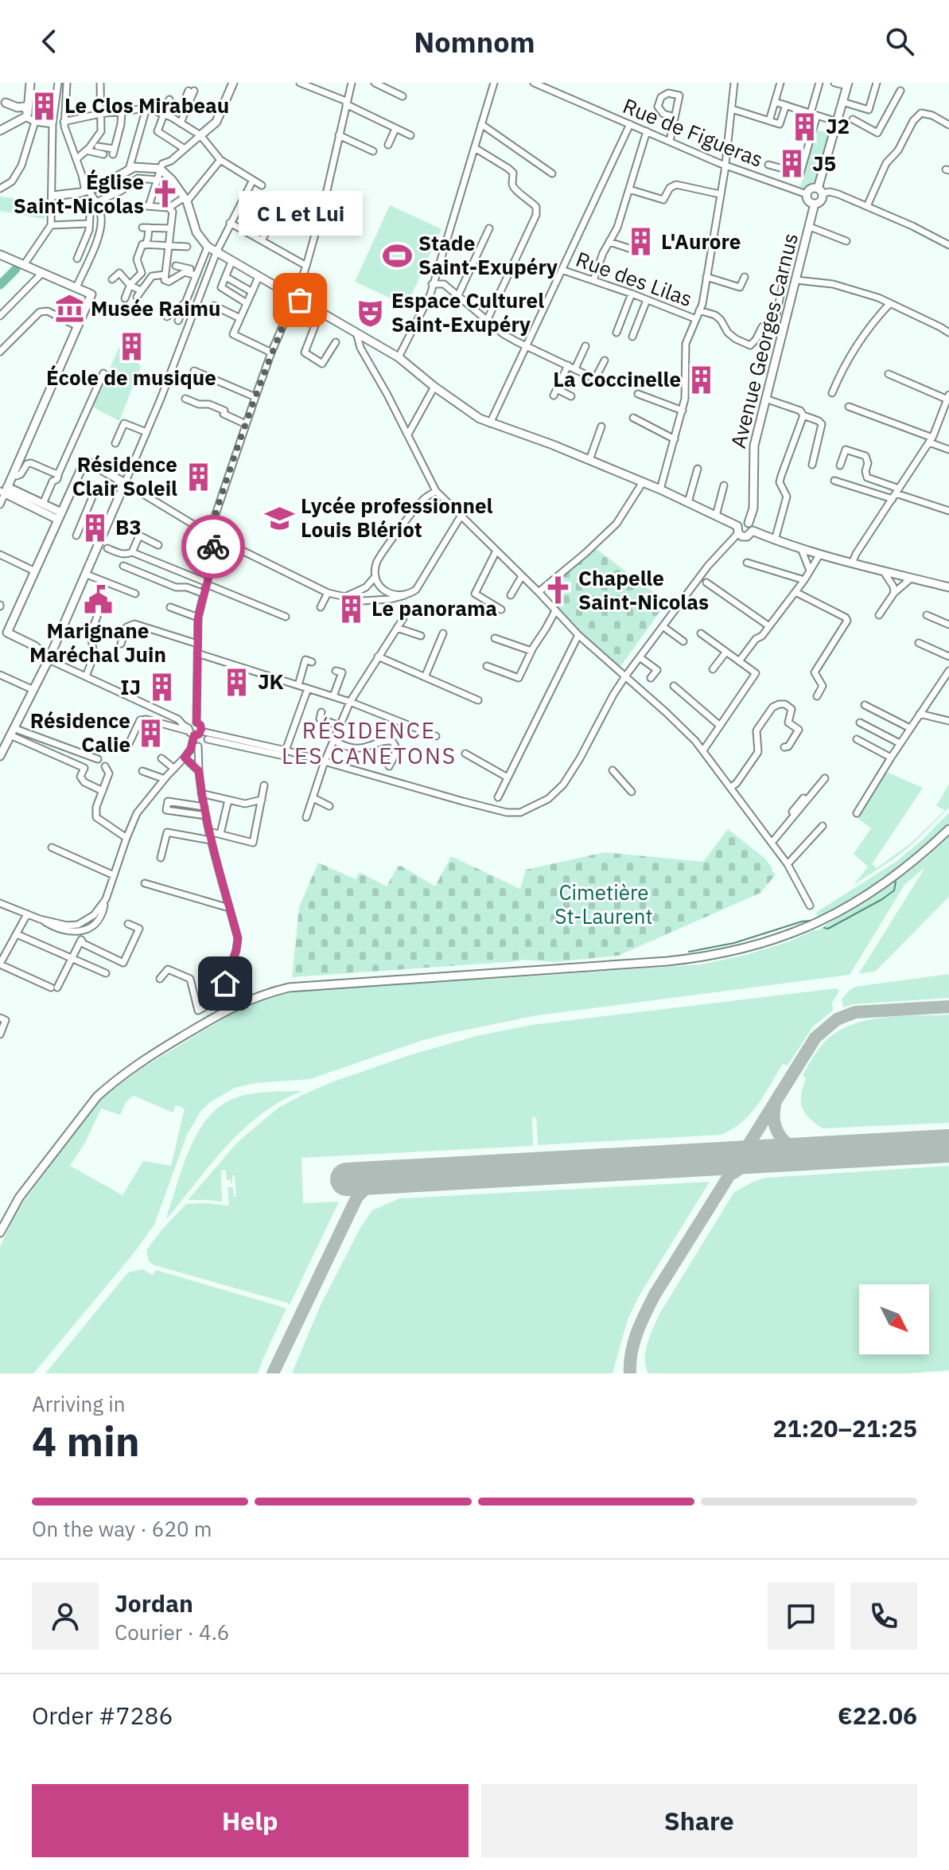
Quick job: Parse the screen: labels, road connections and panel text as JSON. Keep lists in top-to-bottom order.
{
  "streets": {
    "street": ["Rue de Figueras", "Rue des Lilas", "Avenue Georges Carnus"]
  },
  "crossings": [
    ["Rue de Figueras", "Avenue Georges Carnus"]
  ],
  "districts": ["RÉSIDENCE LES CANETONS"],
  "parks": ["Cimetière St-Laurent"],
  "places": {
    "building": [
      "Le Clos Mirabeau",
      "J2",
      "J5",
      "L'Aurore",
      "École de musique",
      "La Coccinelle",
      "Résidence Clair Soleil",
      "B3",
      "Le panorama",
      "JK",
      "IJ",
      "Résidence Calie"
    ],
    "church": ["Église Saint-Nicolas", "Chapelle Saint-Nicolas"],
    "sports": ["Stade Saint-Exupéry"],
    "other": ["C L et Lui"],
    "museum": ["Musée Raimu"],
    "theatre": ["Espace Culturel Saint-Exupéry"],
    "school or university": ["Lycée professionnel Louis Blériot"],
    "public building": ["Marignane Maréchal Juin"]
  },
  "north": "bottom right",
  "page": {
    "header": "Nomnom",
    "bubble": "C L et Lui",
    "heading": ["4 min", "Arriving in", "21:20–21:25"],
    "panel": [
      "Jordan",
      "Courier · 4.6",
      "Order #7286",
      "€22.06"
    ],
    "bar": "On the way · 620 m",
    "buttons": ["Help", "Share"]
  }
}
